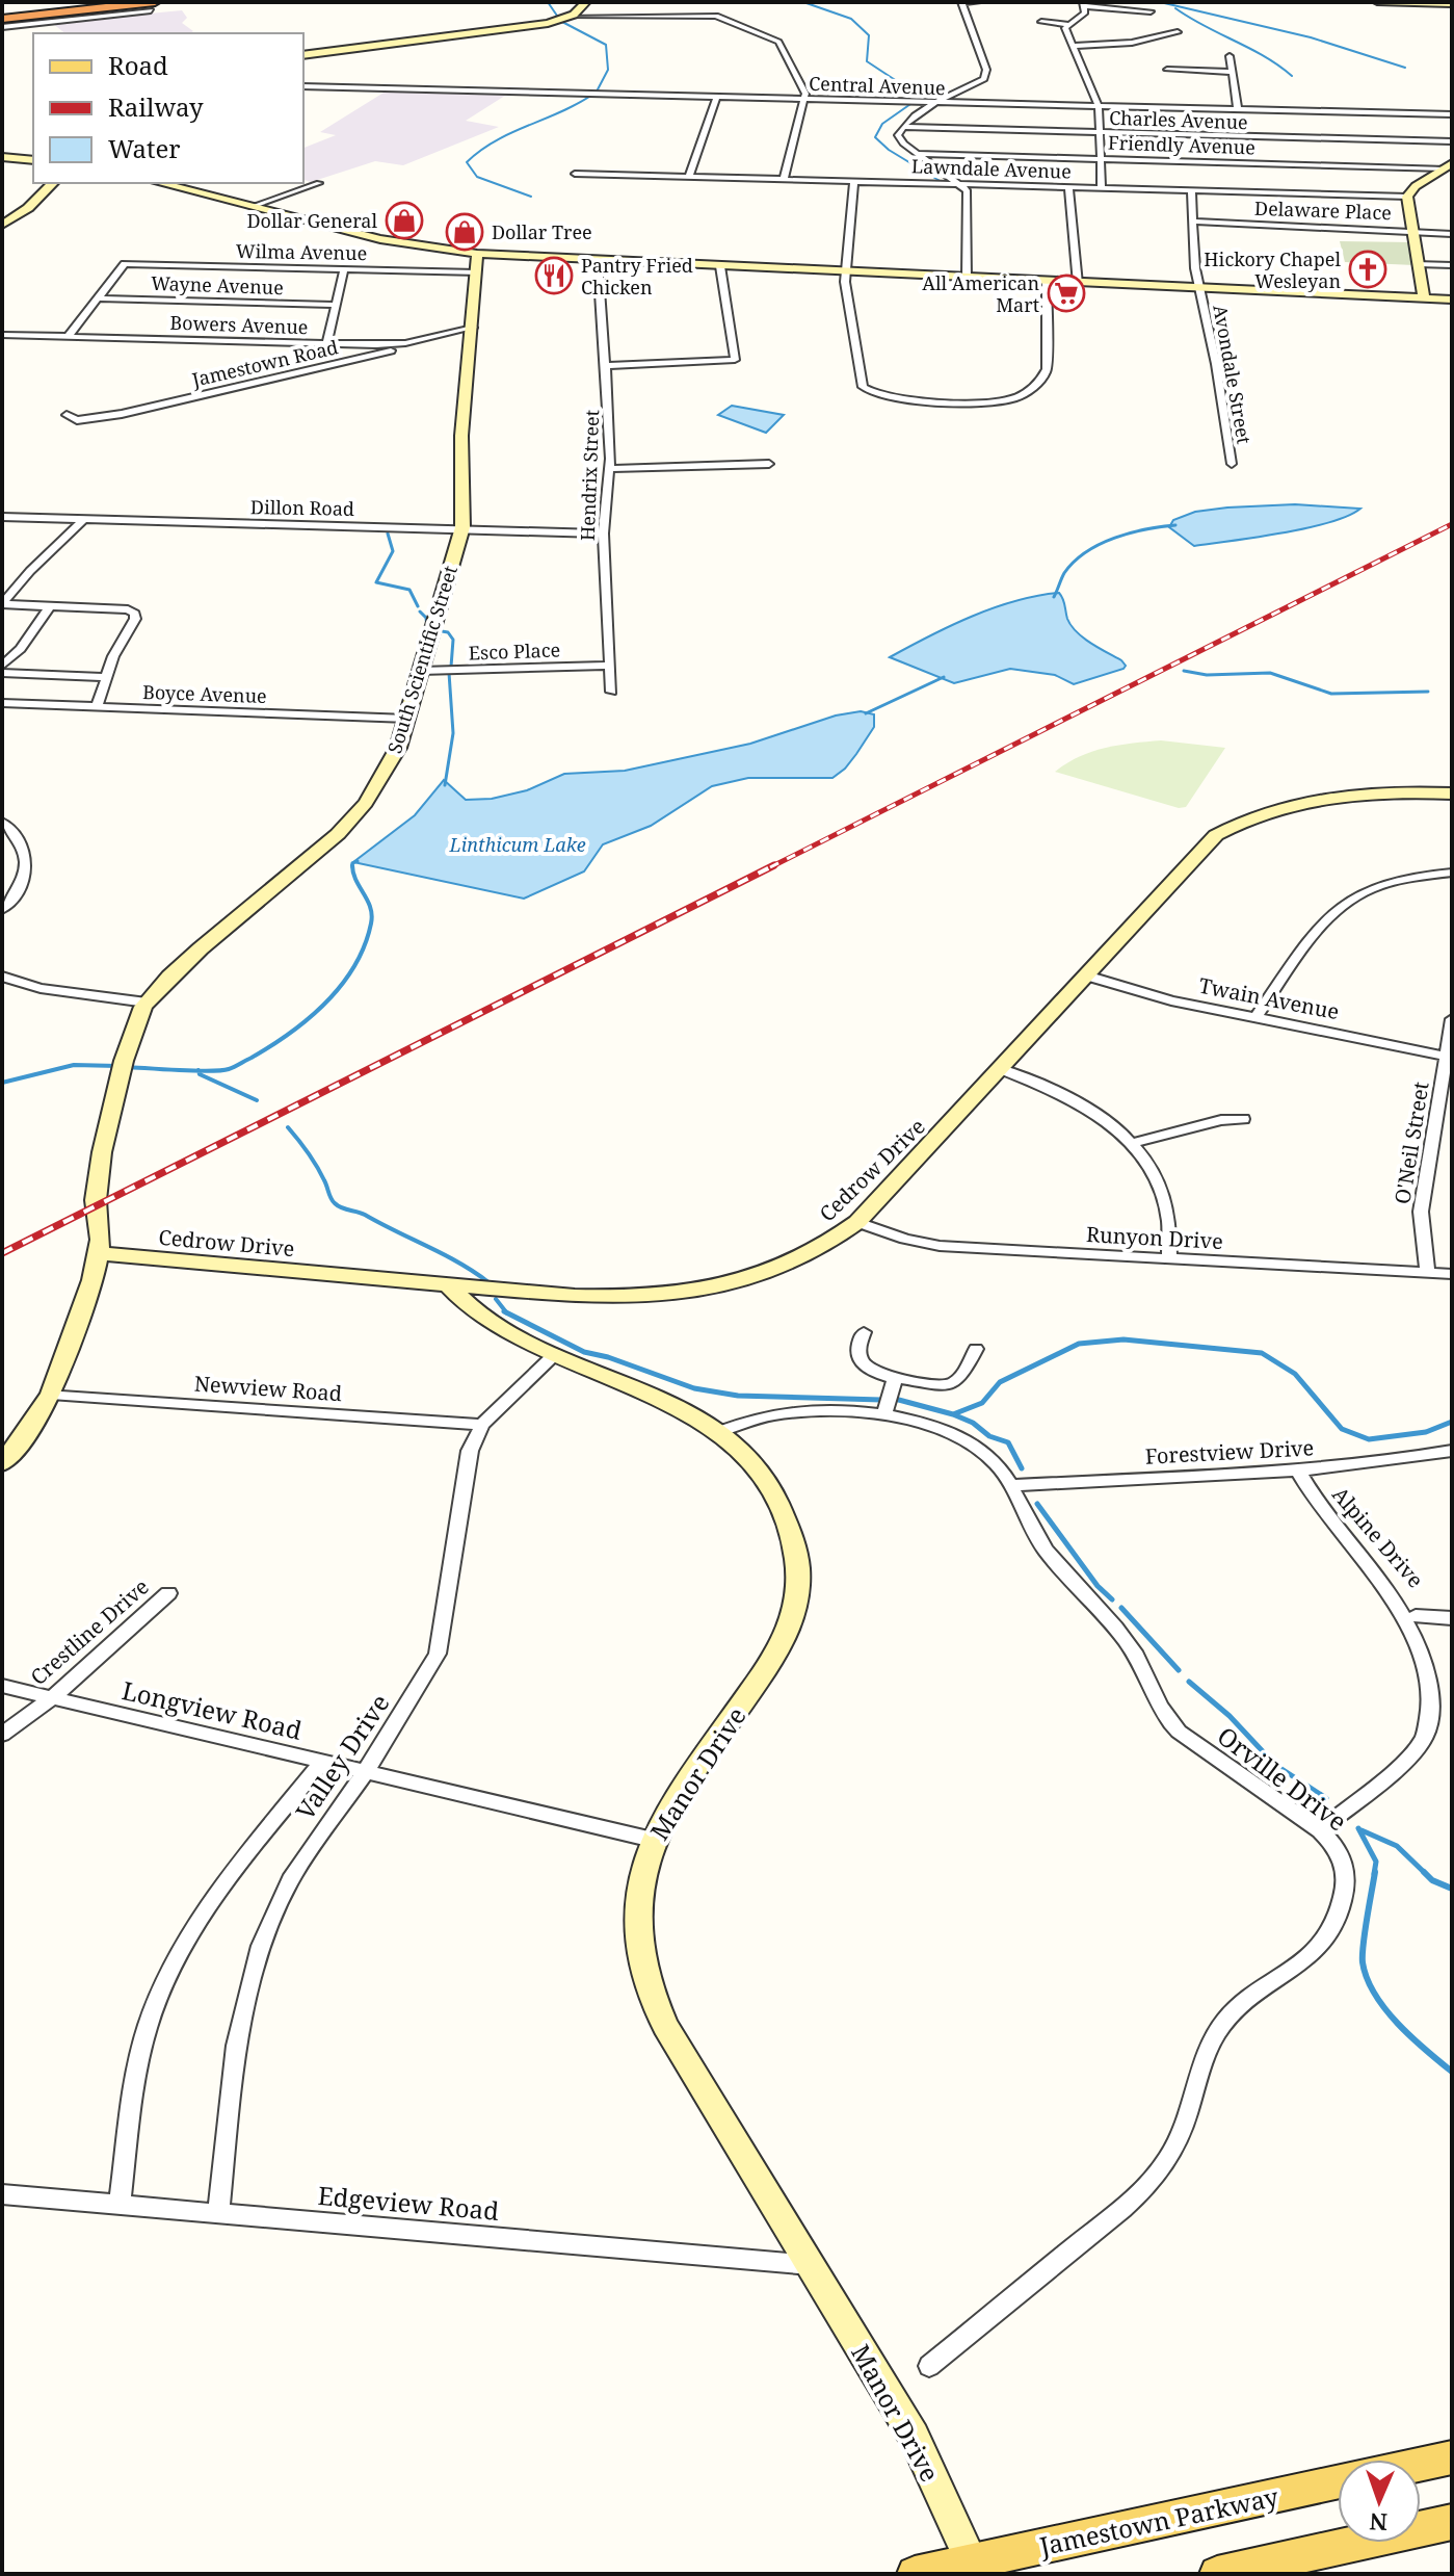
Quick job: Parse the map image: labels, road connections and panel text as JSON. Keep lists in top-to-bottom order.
{
  "streets": {
    "main road": ["Jamestown Parkway"],
    "street": [
      "Central Avenue",
      "Charles Avenue",
      "Friendly Avenue",
      "Lawndale Avenue",
      "Delaware Place",
      "Wilma Avenue",
      "Wayne Avenue",
      "Bowers Avenue",
      "Jamestown Road",
      "Avondale Street",
      "Hendrix Street",
      "Dillon Road",
      "Esco Place",
      "South Scientific Street",
      "Boyce Avenue",
      "Twain Avenue",
      "O'Neil Street",
      "Cedrow Drive",
      "Runyon Drive",
      "Newview Road",
      "Forestview Drive",
      "Alpine Drive",
      "Crestline Drive",
      "Longview Road",
      "Valley Drive",
      "Manor Drive",
      "Orville Drive",
      "Edgeview Road"
    ]
  },
  "crossings": [
    ["Lawndale Avenue", "Avondale Street"],
    ["Delaware Place", "Avondale Street"],
    ["Wilma Avenue", "Wayne Avenue"],
    ["Wilma Avenue", "South Scientific Street"],
    ["Bowers Avenue", "Jamestown Road"],
    ["Bowers Avenue", "South Scientific Street"],
    ["Jamestown Road", "South Scientific Street"],
    ["Hendrix Street", "Dillon Road"],
    ["Hendrix Street", "Esco Place"],
    ["Dillon Road", "South Scientific Street"],
    ["Esco Place", "South Scientific Street"],
    ["South Scientific Street", "Boyce Avenue"],
    ["South Scientific Street", "Cedrow Drive"],
    ["South Scientific Street", "Newview Road"],
    ["Twain Avenue", "O'Neil Street"],
    ["Twain Avenue", "Cedrow Drive"],
    ["O'Neil Street", "Runyon Drive"],
    ["Cedrow Drive", "Runyon Drive"],
    ["Cedrow Drive", "Manor Drive"],
    ["Newview Road", "Valley Drive"],
    ["Forestview Drive", "Alpine Drive"],
    ["Forestview Drive", "Orville Drive"],
    ["Alpine Drive", "Orville Drive"],
    ["Crestline Drive", "Longview Road"],
    ["Longview Road", "Valley Drive"],
    ["Longview Road", "Manor Drive"],
    ["Valley Drive", "Manor Drive"],
    ["Valley Drive", "Edgeview Road"],
    ["Manor Drive", "Orville Drive"],
    ["Manor Drive", "Edgeview Road"],
    ["Manor Drive", "Jamestown Parkway"]
  ],
  "water": ["Linthicum Lake"],
  "places": {
    "shop": ["Dollar General", "Dollar Tree"],
    "church": ["Hickory Chapel Wesleyan"],
    "restaurant": ["Pantry Fried Chicken"],
    "supermarket": ["All American Mart"]
  },
  "legend": ["Road", "Railway", "Water"],
  "north": "bottom"
}
